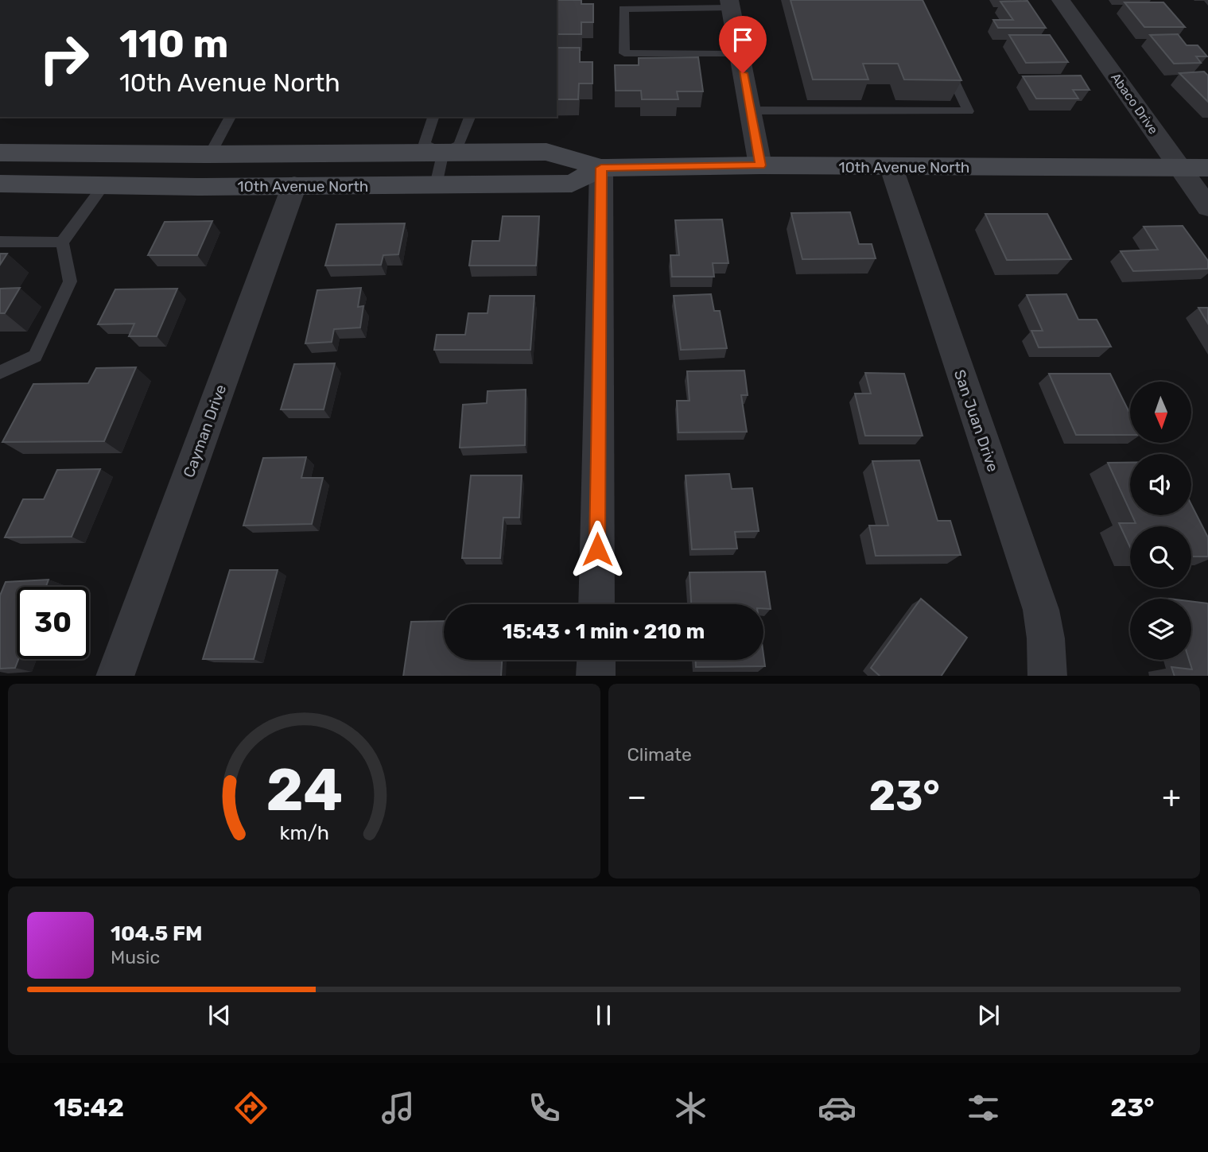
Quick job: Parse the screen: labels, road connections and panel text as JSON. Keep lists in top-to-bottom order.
{
  "streets": {
    "street": [
      "Abaco Drive",
      "10th Avenue North",
      "San Juan Drive",
      "Cayman Drive"
    ]
  },
  "crossings": [
    ["Abaco Drive", "10th Avenue North"],
    ["10th Avenue North", "San Juan Drive"],
    ["10th Avenue North", "Cayman Drive"]
  ],
  "north": "bottom",
  "page": {
    "turn": ["110 m", "10th Avenue North"],
    "limit": "30",
    "trip": "15:43 · 1 min · 210 m",
    "tile": "Climate",
    "heat": ["−", "23°", "+"],
    "song": ["104.5 FM", "Music"],
    "tabs": ["15:42", "23°"],
    "gauge": ["24", "km/h"]
  }
}
